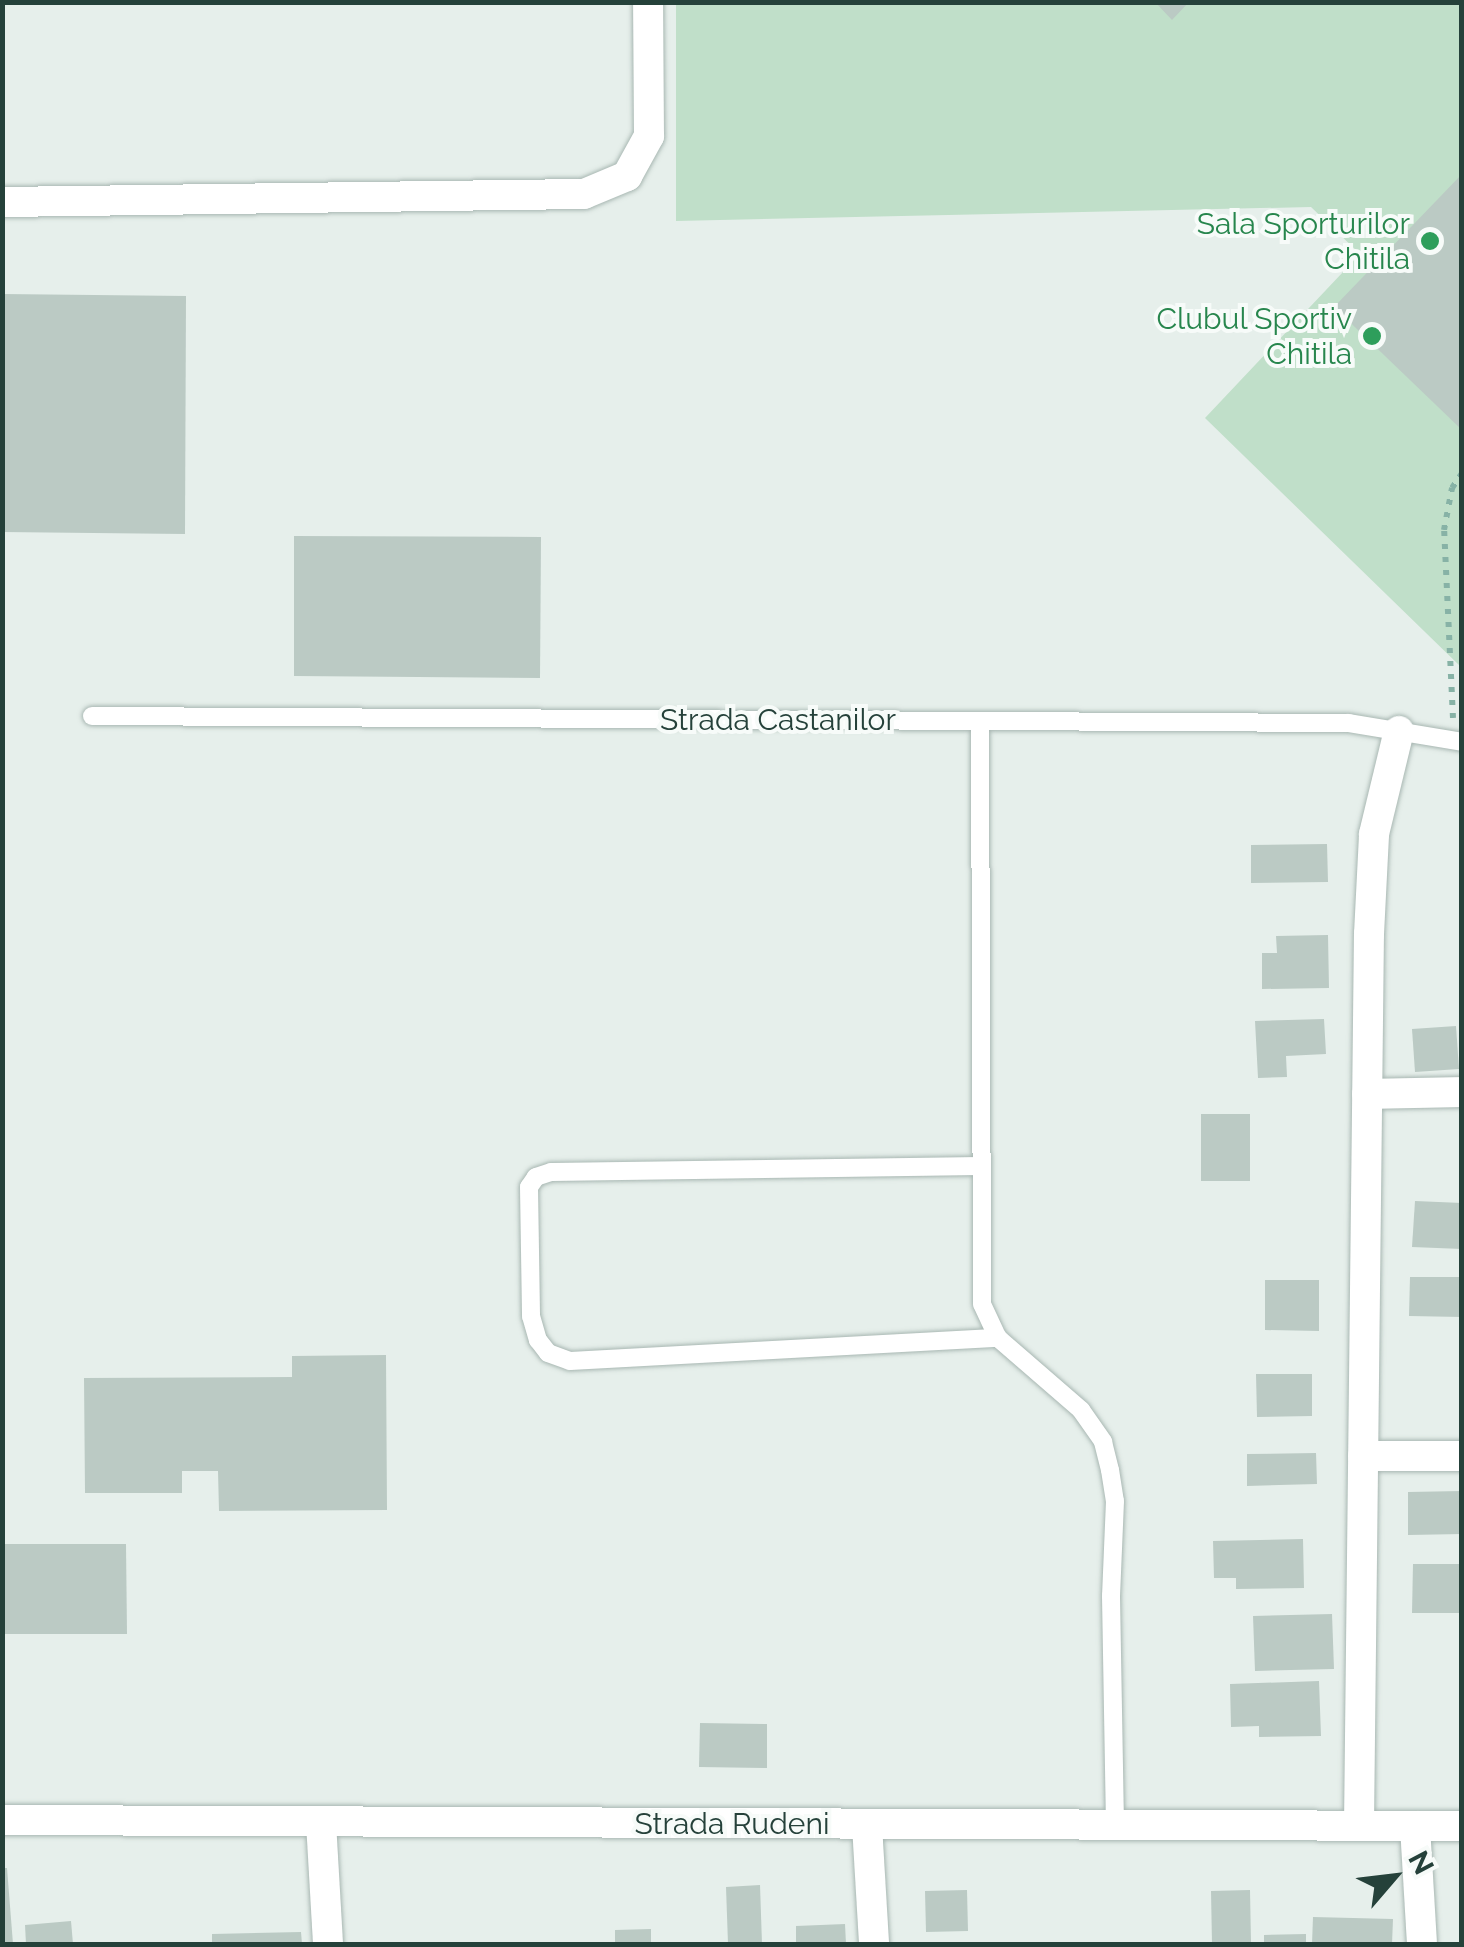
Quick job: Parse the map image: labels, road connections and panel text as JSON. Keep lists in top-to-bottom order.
{
  "streets": {
    "street": ["Strada Rudeni"],
    "lane": ["Strada Castanilor"]
  },
  "places": ["Sala Sporturilor Chitila", "Clubul Sportiv Chitila"],
  "north": "top right"
}
